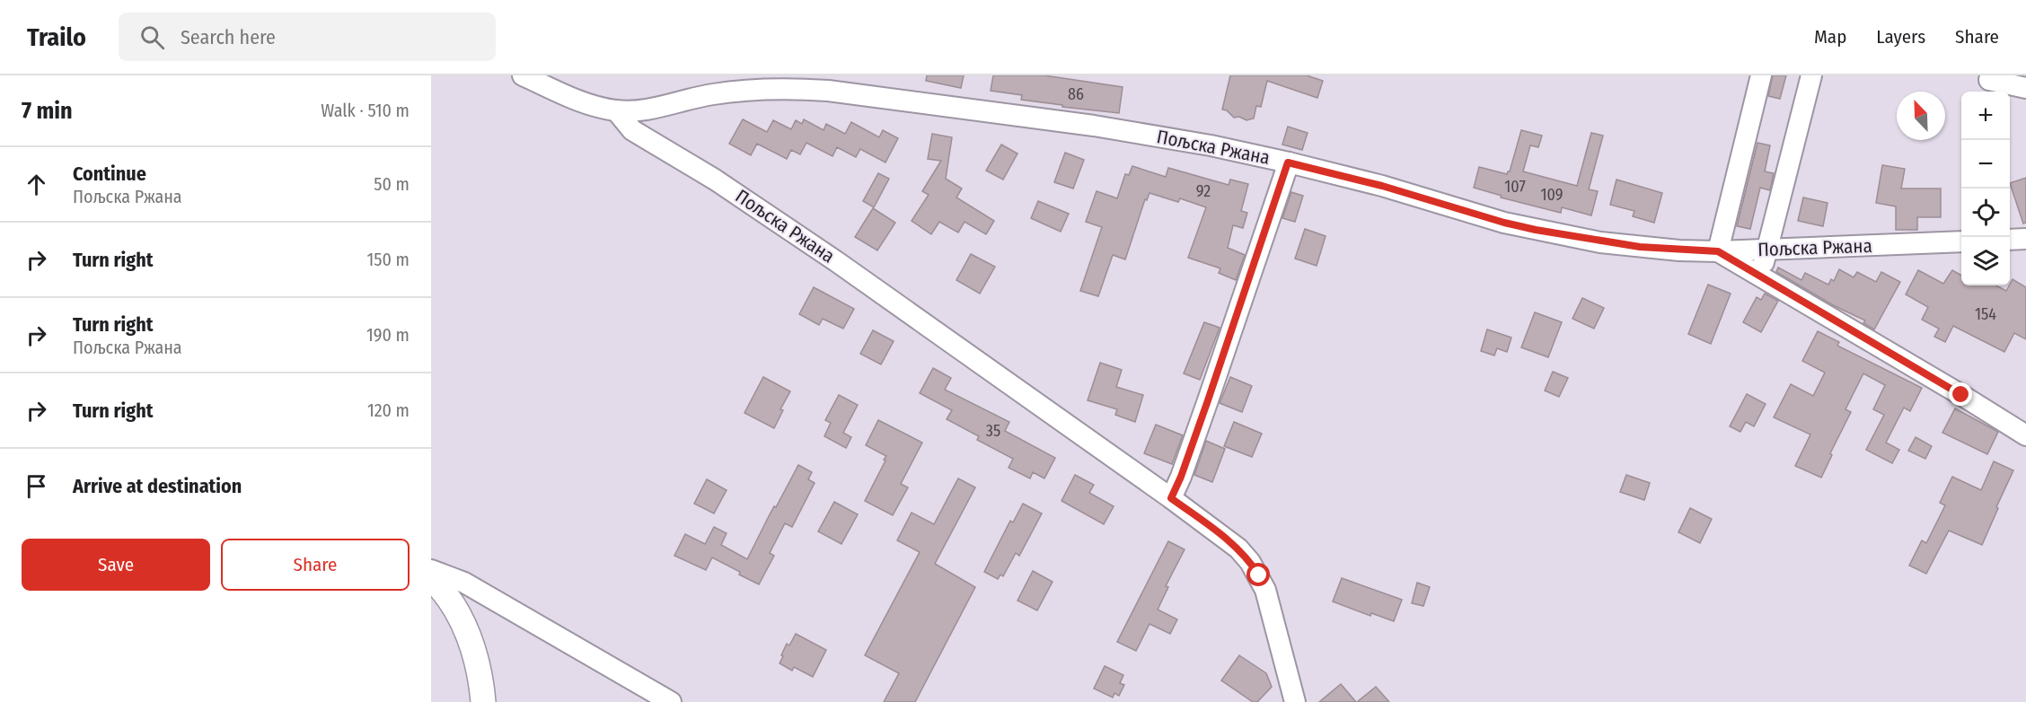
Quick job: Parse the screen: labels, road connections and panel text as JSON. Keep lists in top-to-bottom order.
{
  "streets": {
    "street": ["Пољска Ржана"]
  },
  "house_numbers": [
    "86",
    "107",
    "92",
    "109",
    "154",
    "35"
  ],
  "north": "top left",
  "page": {
    "header": "Trailo",
    "search": "Search here",
    "nav": ["Map", "Layers", "Share"],
    "heading": ["7 min", "Walk · 510 m"],
    "map_buttons": ["+", "−"],
    "list": [
      ["Continue", "Пољска Ржана", "50 m"],
      ["Turn right", "150 m"],
      ["Turn right", "Пољска Ржана", "190 m"],
      ["Turn right", "120 m"],
      "Arrive at destination"
    ],
    "buttons": ["Save", "Share"]
  }
}
